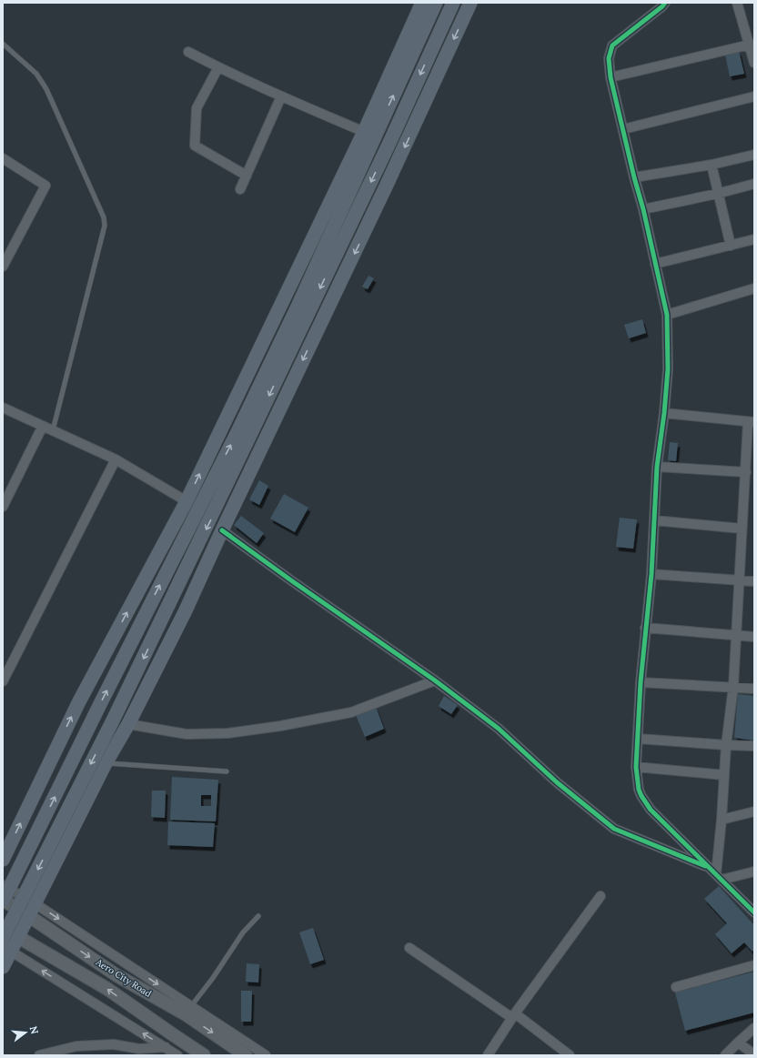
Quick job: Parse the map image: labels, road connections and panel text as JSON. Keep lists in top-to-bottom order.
{
  "streets": {
    "street": ["Aero City Road"]
  },
  "north": "right"
}
